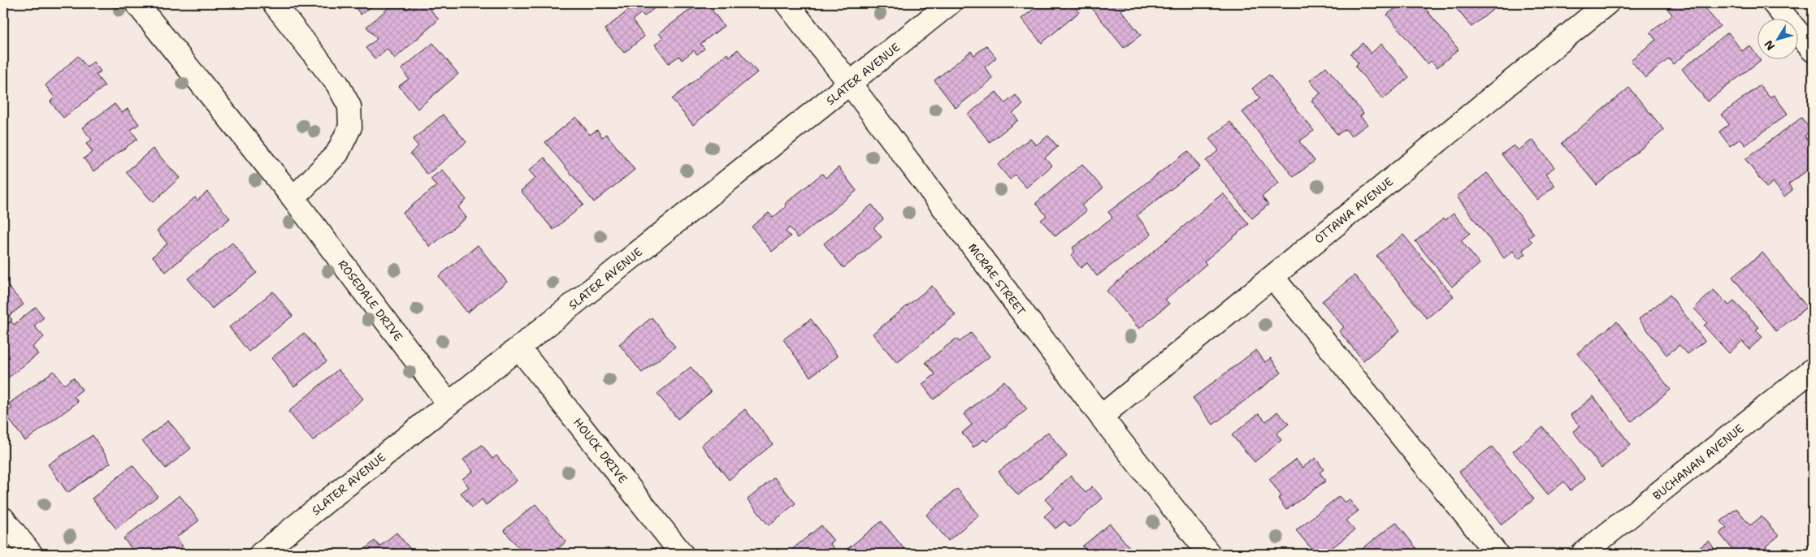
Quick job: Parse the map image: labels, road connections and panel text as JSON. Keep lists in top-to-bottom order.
{
  "streets": {
    "street": [
      "SLATER AVENUE",
      "OTTAWA AVENUE",
      "MCRAE STREET",
      "ROSEDALE DRIVE",
      "HOUCK DRIVE",
      "BUCHANAN AVENUE"
    ]
  },
  "crossings": [
    ["SLATER AVENUE", "MCRAE STREET"],
    ["SLATER AVENUE", "ROSEDALE DRIVE"],
    ["SLATER AVENUE", "HOUCK DRIVE"],
    ["OTTAWA AVENUE", "MCRAE STREET"]
  ],
  "north": "bottom left"
}
